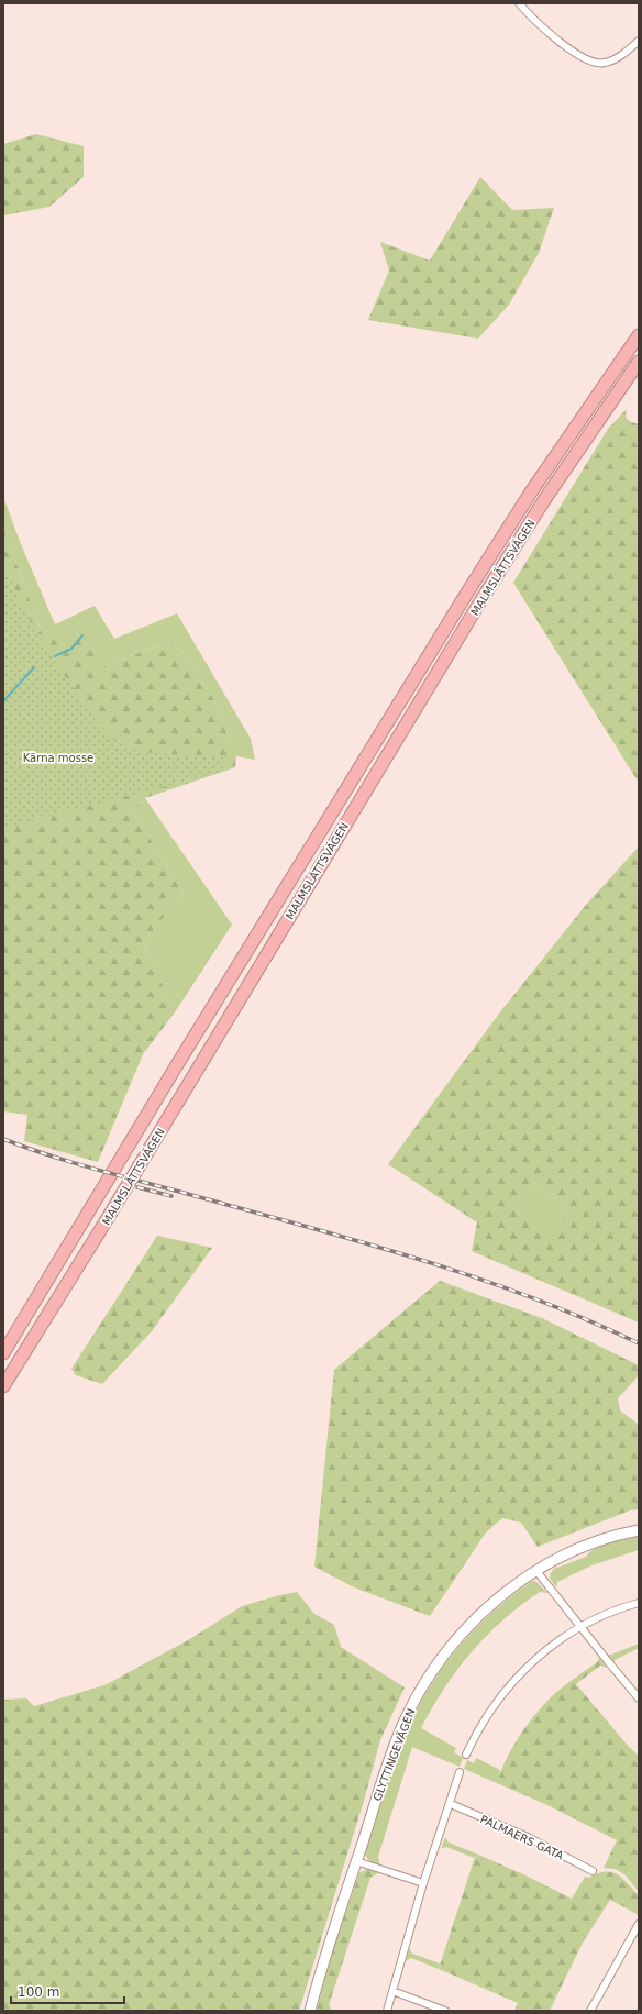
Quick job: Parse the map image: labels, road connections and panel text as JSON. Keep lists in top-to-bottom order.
{
  "streets": {
    "highway": ["MALMSLÄTTSVÄGEN"],
    "street": ["GLYTTINGEVÄGEN", "PALMAERS GATA"]
  },
  "parks": ["Kärna mosse"],
  "scale_bar": "100 m"
}
